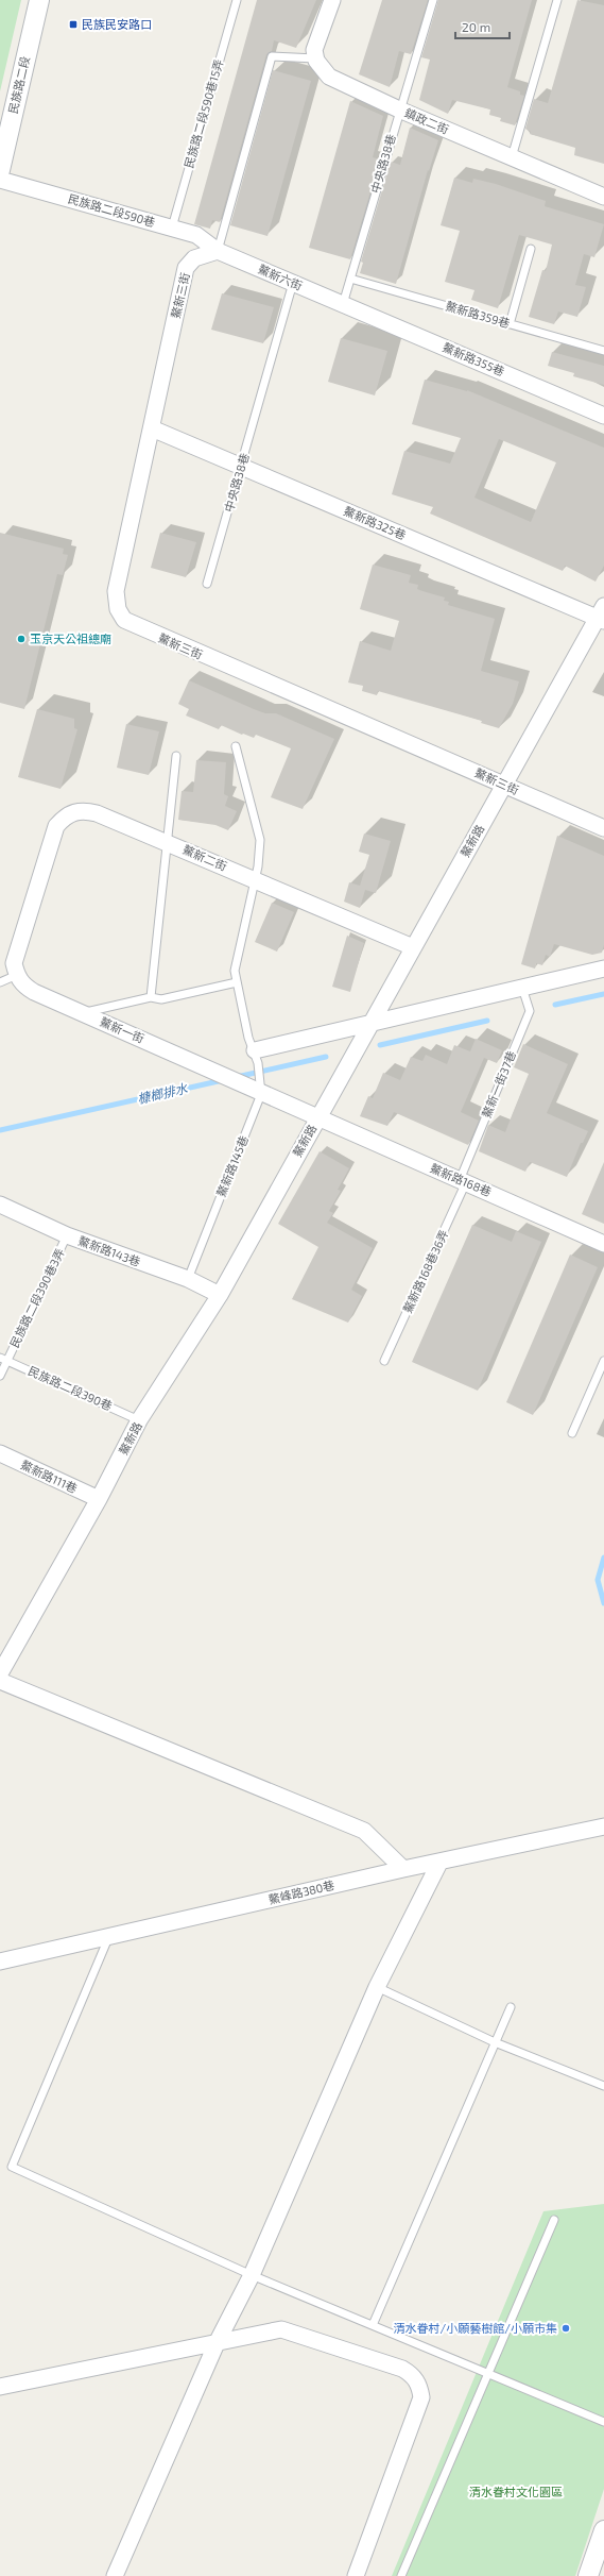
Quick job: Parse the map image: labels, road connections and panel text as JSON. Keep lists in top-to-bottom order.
{
  "streets": {
    "street": [
      "民族路二段",
      "鎮政二街",
      "民族路二段590巷",
      "鰲新六街",
      "鰲新三街",
      "鰲新路355巷",
      "鰲新路325巷",
      "鰲新路",
      "鰲新二街",
      "鰲新一街",
      "鰲新路168巷",
      "鰲新路143巷",
      "鰲新路111巷",
      "鰲峰路380巷"
    ],
    "lane": [
      "民族路二段590巷15弄",
      "中央路38巷",
      "鰲新路359巷",
      "鰲新一街37巷",
      "鰲新路145巷",
      "鰲新路168巷36弄",
      "民族路二段390巷3弄",
      "民族路二段390巷"
    ]
  },
  "crossings": [
    ["民族路二段590巷15弄", "民族路二段590巷"],
    ["鎮政二街", "中央路38巷"],
    ["中央路38巷", "鰲新六街"],
    ["中央路38巷", "鰲新路359巷"],
    ["中央路38巷", "鰲新路355巷"],
    ["中央路38巷", "鰲新路325巷"],
    ["民族路二段590巷", "鰲新六街"],
    ["民族路二段590巷", "鰲新三街"],
    ["鰲新六街", "鰲新三街"],
    ["鰲新六街", "鰲新路355巷"],
    ["鰲新三街", "鰲新路325巷"],
    ["鰲新三街", "鰲新路"],
    ["鰲新路325巷", "鰲新路"],
    ["鰲新路", "鰲新二街"],
    ["鰲新路", "鰲新一街"],
    ["鰲新路", "鰲新路168巷"],
    ["鰲新路", "鰲新路143巷"],
    ["鰲新路", "民族路二段390巷"],
    ["鰲新路", "鰲新路111巷"],
    ["鰲新二街", "鰲新一街"],
    ["鰲新一街", "鰲新路145巷"],
    ["鰲新一街", "鰲新路168巷"],
    ["鰲新一街37巷", "鰲新路168巷"],
    ["鰲新一街37巷", "鰲新路168巷36弄"],
    ["鰲新路145巷", "鰲新路143巷"],
    ["鰲新路168巷", "鰲新路168巷36弄"],
    ["鰲新路143巷", "民族路二段390巷3弄"],
    ["民族路二段390巷3弄", "民族路二段390巷"]
  ],
  "water": ["槺榔排水"],
  "parks": ["清水眷村文化園區"],
  "places": {
    "transit": ["民族民安路口"],
    "other": ["玉京天公祖總廟", "清水眷村/小願藝樹館/小願市集"]
  },
  "scale_bar": "20 m"
}
